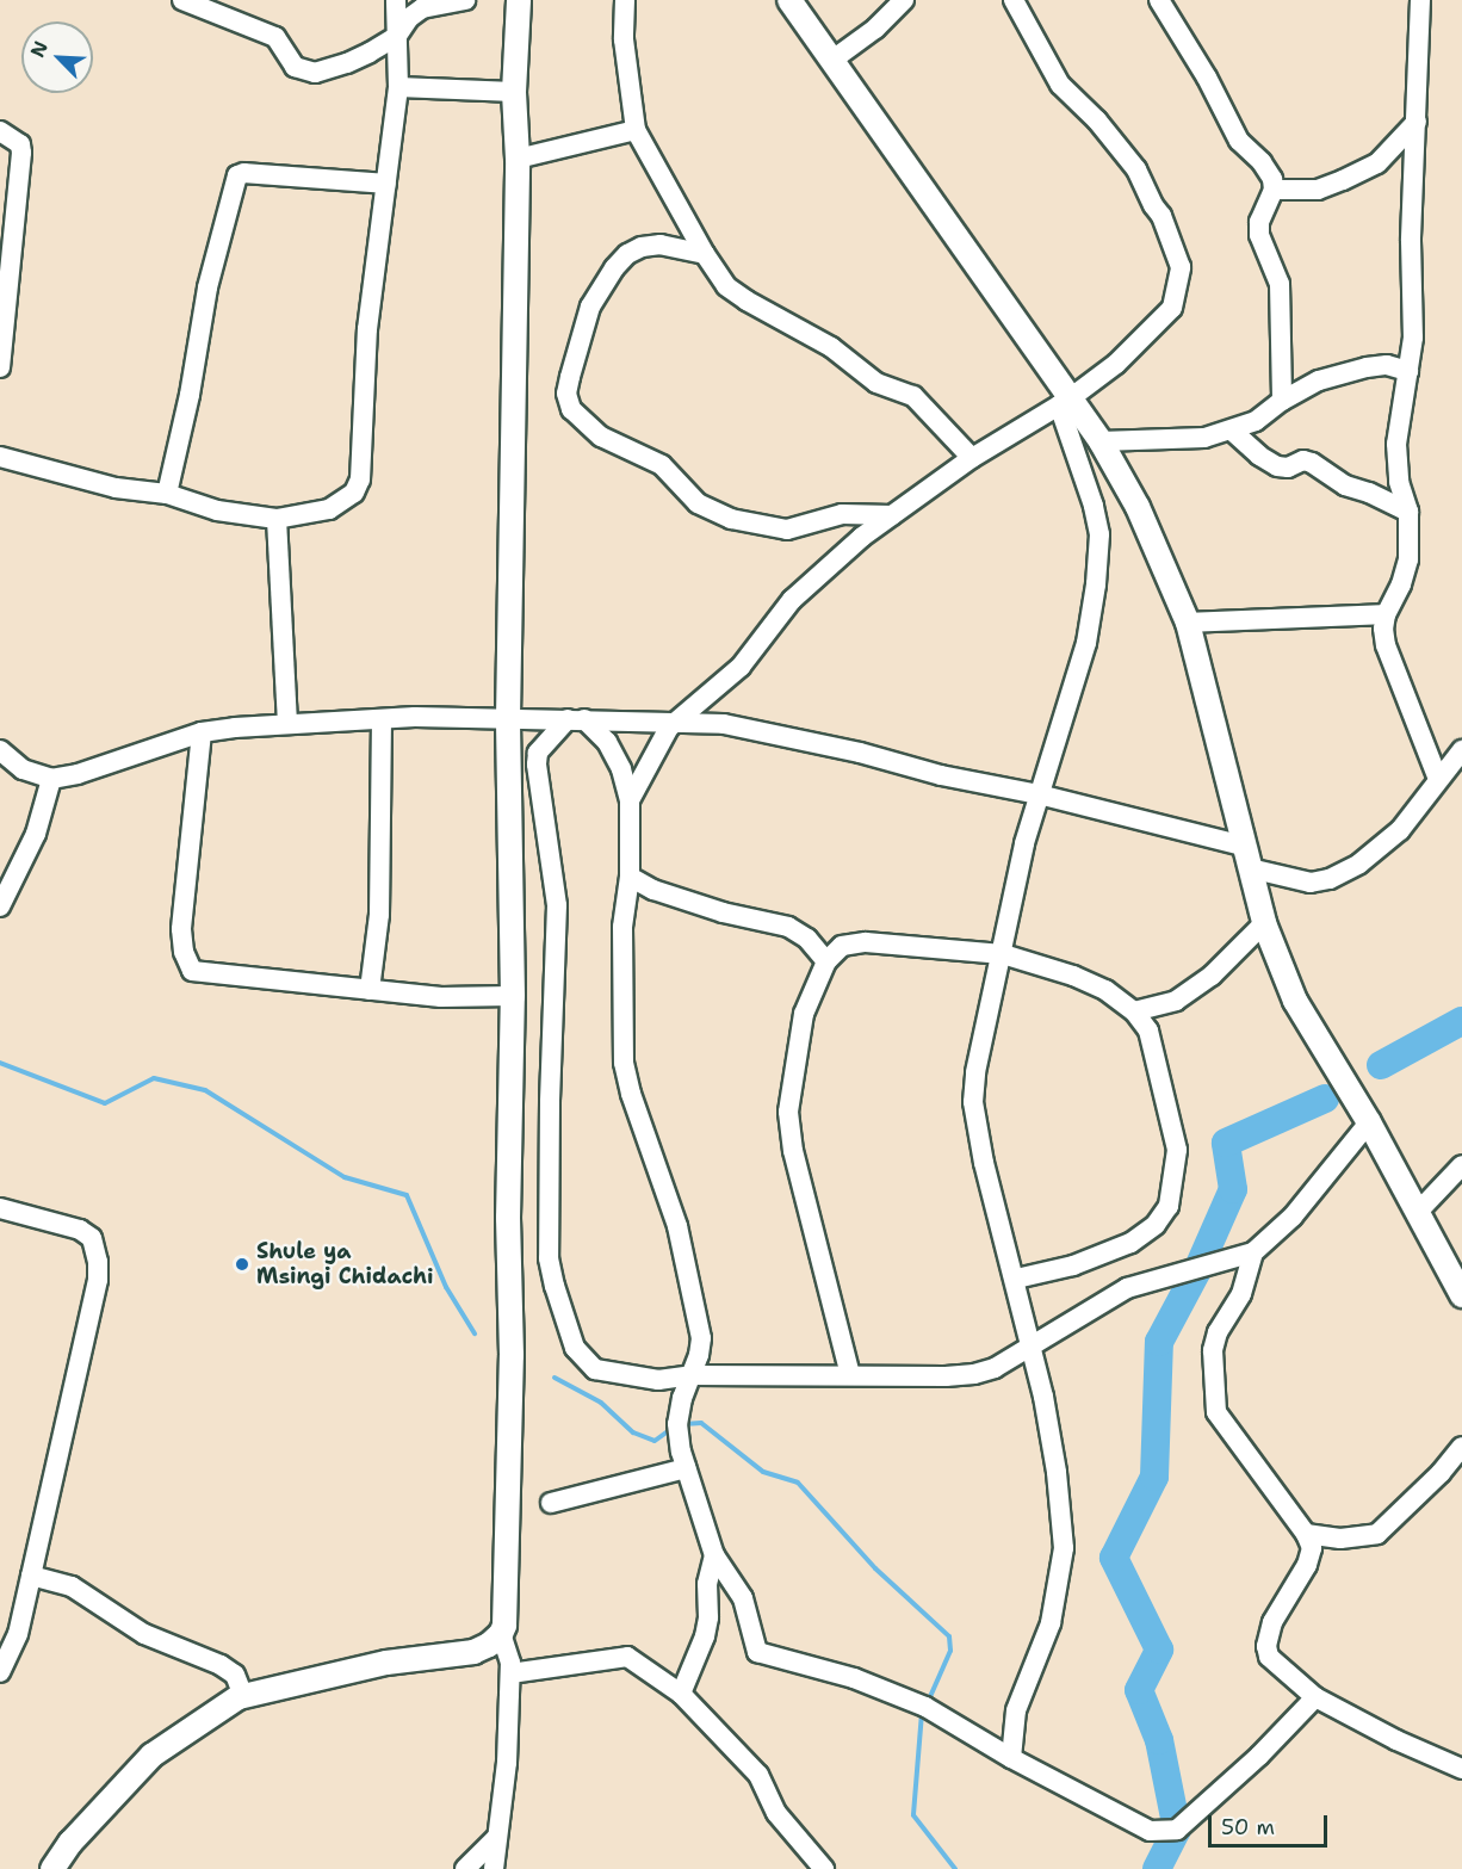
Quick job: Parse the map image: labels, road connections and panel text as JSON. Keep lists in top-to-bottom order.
{
  "places": ["Shule ya Msingi Chidachi"],
  "scale_bar": "50 m",
  "north": "top left"
}
